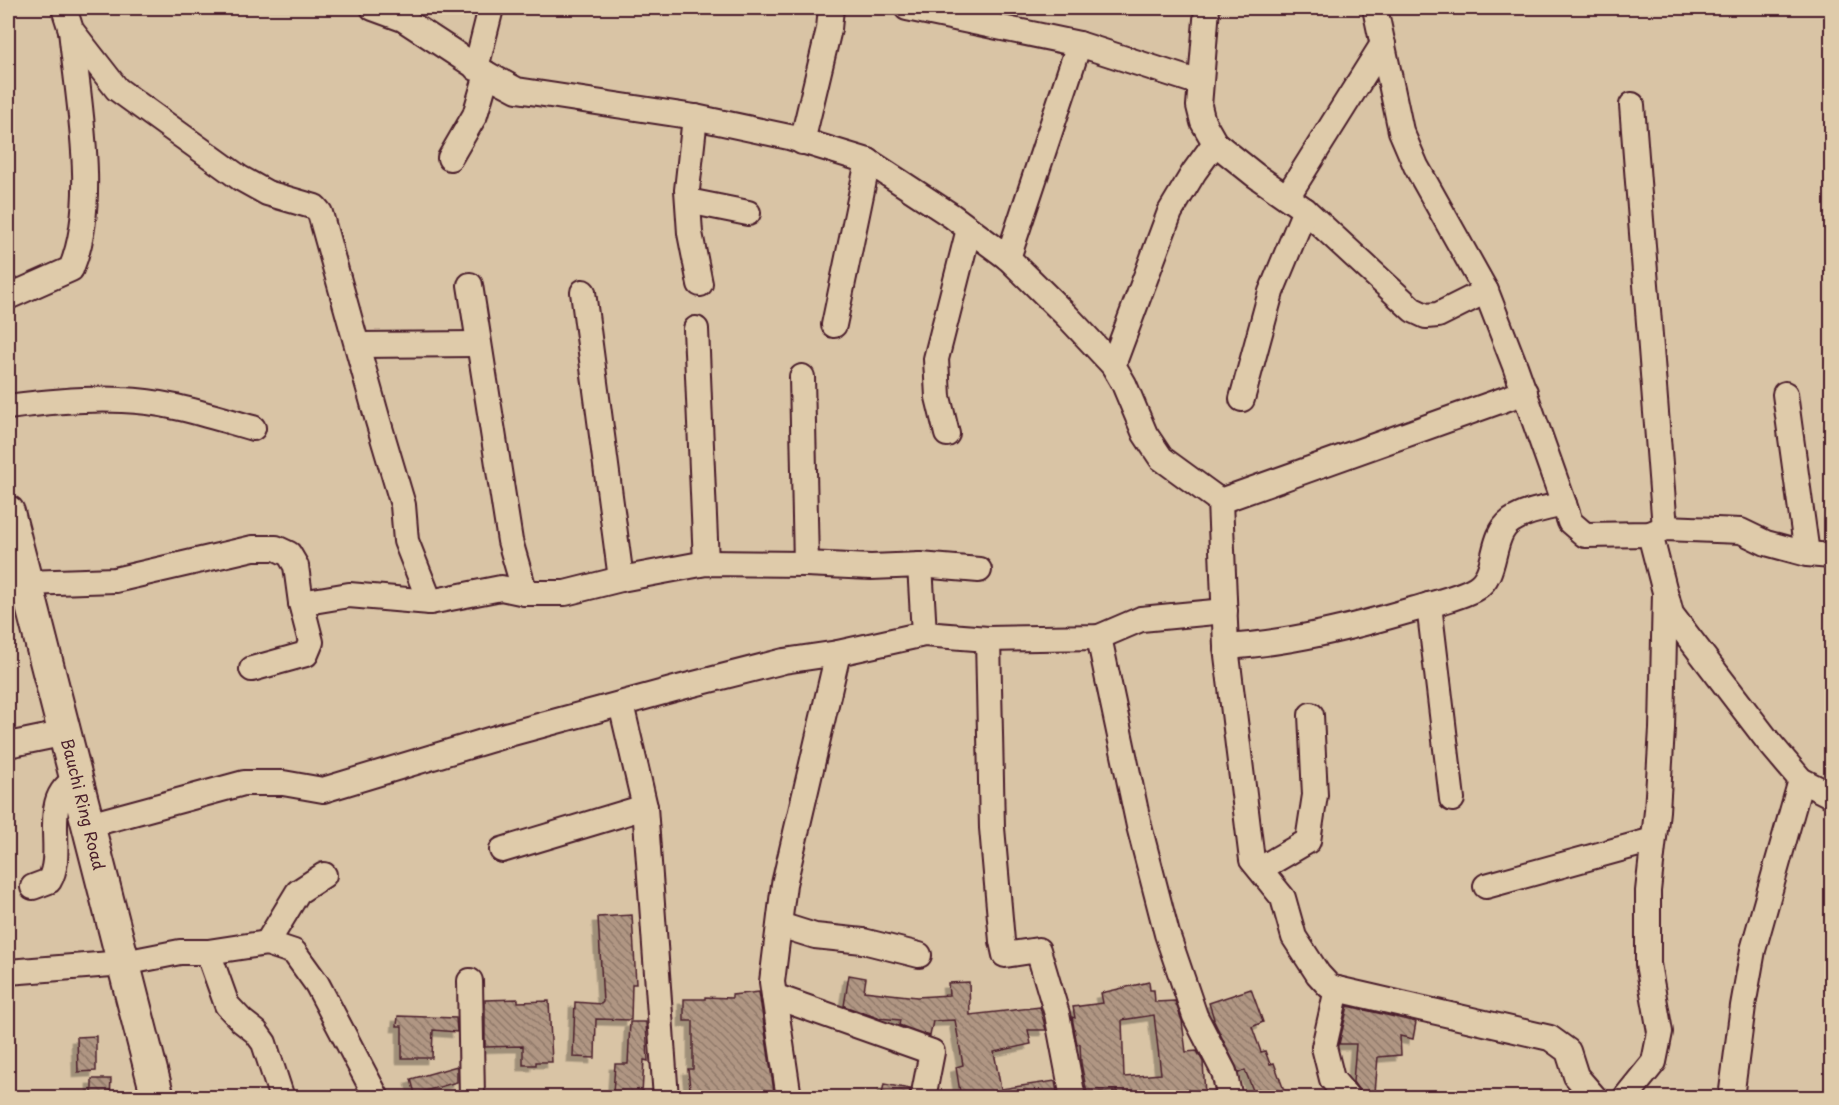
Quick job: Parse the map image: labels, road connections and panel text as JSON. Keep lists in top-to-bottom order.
{
  "streets": {
    "main road": ["Bauchi Ring Road"]
  }
}
